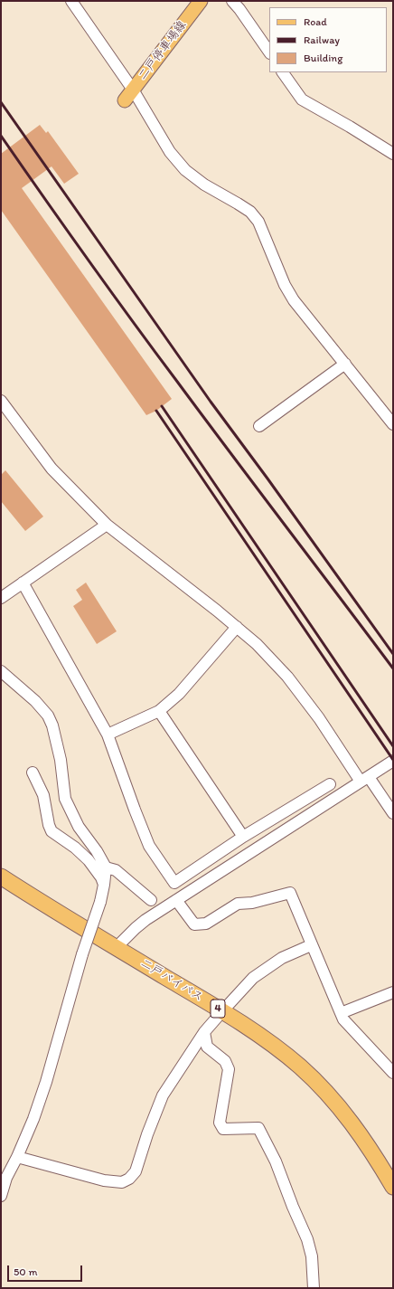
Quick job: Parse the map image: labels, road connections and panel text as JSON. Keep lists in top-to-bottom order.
{
  "streets": {
    "highway": ["二戸バイパス", "4"],
    "main road": ["二戸停車場線"]
  },
  "legend": ["Road", "Railway", "Building"],
  "scale_bar": "50 m"
}
